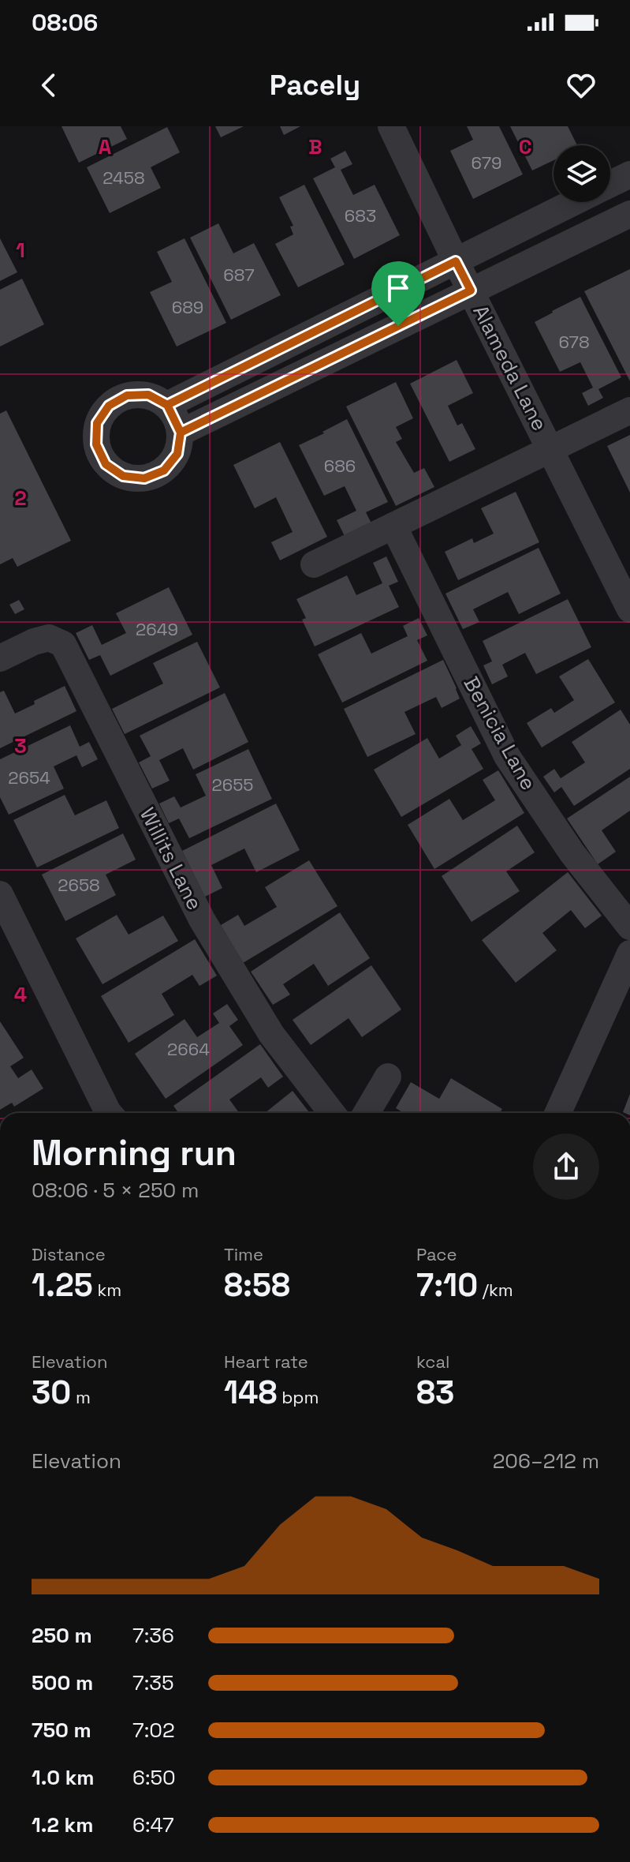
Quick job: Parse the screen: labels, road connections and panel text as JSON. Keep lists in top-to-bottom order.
{
  "streets": {
    "street": ["Alameda Lane", "Benicia Lane", "Willits Lane"]
  },
  "house_numbers": [
    "679",
    "2458",
    "683",
    "687",
    "689",
    "678",
    "686",
    "2649",
    "2654",
    "2655",
    "2658",
    "2664"
  ],
  "page": {
    "status": "08:06",
    "header": "Pacely",
    "heading": ["Morning run", "08:06 · 5 × 250 m"],
    "stats": [
      ["Distance", "1.25 km"],
      ["Time", "8:58"],
      ["Pace", "7:10 /km"],
      ["Elevation", "30 m"],
      ["Heart rate", "148 bpm"],
      ["kcal", "83"]
    ],
    "chart": ["Elevation", "206–212 m"],
    "list": [
      {
        "name": "250 m",
        "note": "7:36"
      },
      {
        "name": "500 m",
        "note": "7:35"
      },
      {
        "name": "750 m",
        "note": "7:02"
      },
      {
        "name": "1.0 km",
        "note": "6:50"
      },
      {
        "name": "1.2 km",
        "note": "6:47"
      }
    ]
  },
  "grid": {
    "columns": ["A", "B", "C"],
    "rows": [
      "1",
      "2",
      "3",
      "4"
    ]
  }
}
